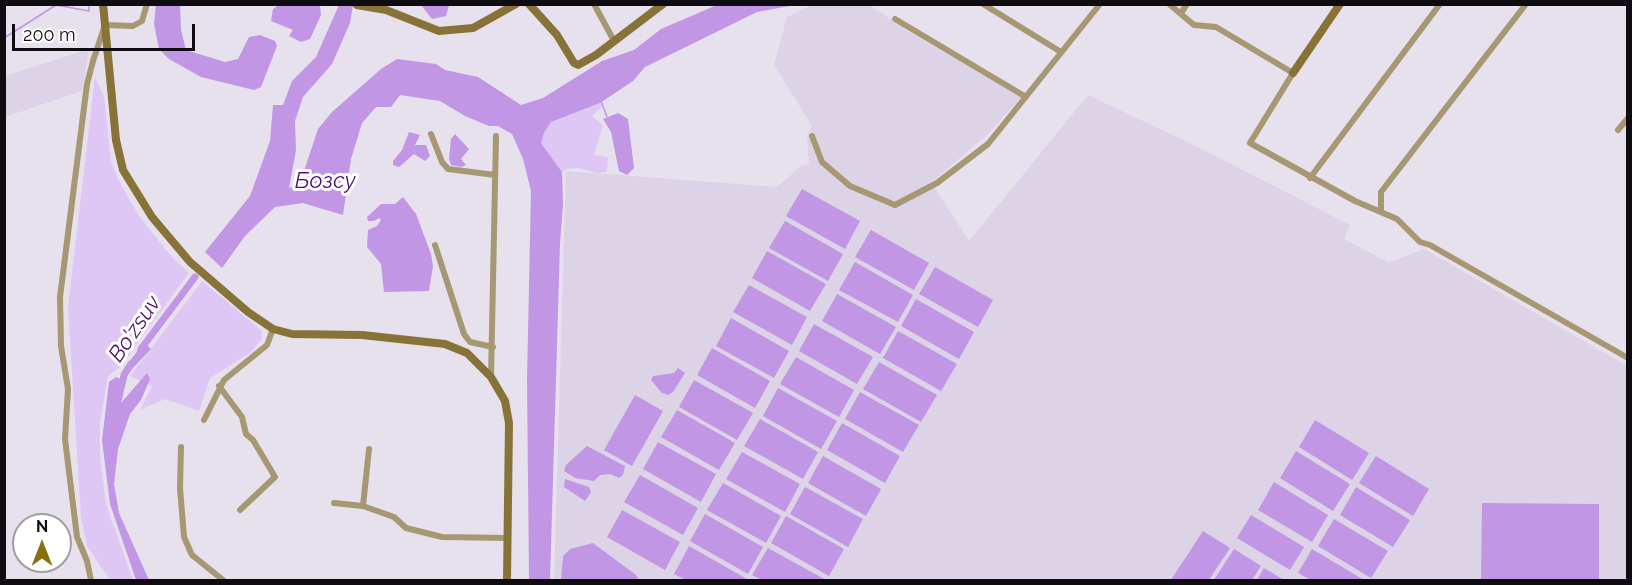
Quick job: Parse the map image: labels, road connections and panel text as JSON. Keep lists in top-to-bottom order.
{
  "water": ["Бозсу", "Bo'zsuv"],
  "scale_bar": "200 m",
  "north": "top"
}
